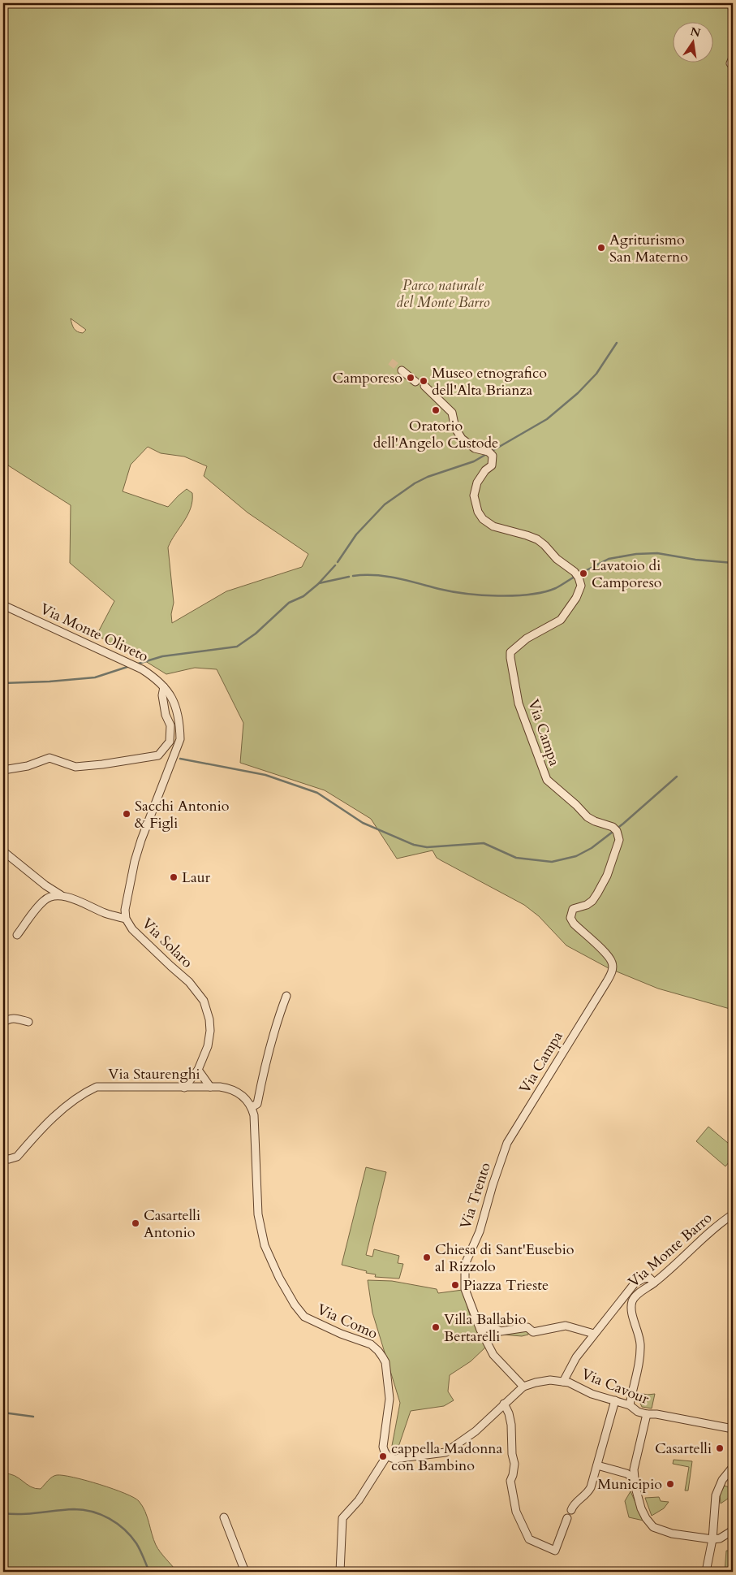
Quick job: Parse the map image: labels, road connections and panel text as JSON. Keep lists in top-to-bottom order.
{
  "streets": {
    "street": [
      "Via Monte Oliveto",
      "Via Campa",
      "Via Solaro",
      "Via Staurenghi",
      "Via Trento",
      "Via Monte Barro",
      "Via Como",
      "Via Cavour"
    ]
  },
  "crossings": [
    ["Via Monte Oliveto", "Via Solaro"],
    ["Via Campa", "Via Trento"],
    ["Via Solaro", "Via Staurenghi"],
    ["Via Monte Barro", "Via Cavour"]
  ],
  "parks": ["Parco naturale del Monte Barro"],
  "places": [
    "Agriturismo San Materno",
    "Camporeso",
    "Museo etnografico dell'Alta Brianza",
    "Oratorio dell'Angelo Custode",
    "Lavatoio di Camporeso",
    "Sacchi Antonio & Figli",
    "Laur",
    "Casartelli Antonio",
    "Chiesa di Sant'Eusebio al Rizzolo",
    "Piazza Trieste",
    "Villa Ballabio Bertarelli",
    "Casartelli",
    "cappella Madonna con Bambino",
    "Municipio"
  ],
  "north": "top"
}
